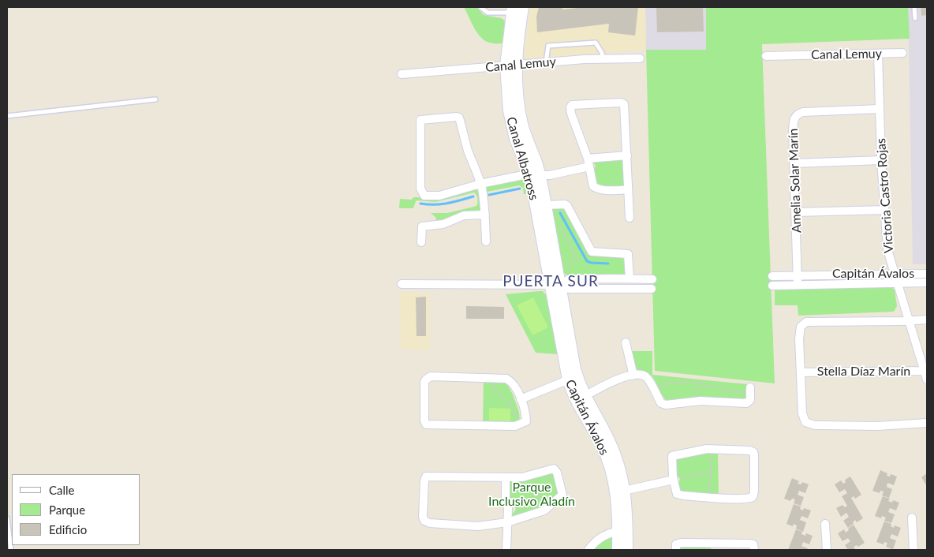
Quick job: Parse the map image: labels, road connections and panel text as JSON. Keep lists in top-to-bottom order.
{
  "streets": {
    "street": [
      "Canal Lemuy",
      "Canal Albatross",
      "Amelia Solar Marín",
      "Victoria Castro Rojas",
      "Capitán Ávalos",
      "Stella Díaz Marín"
    ]
  },
  "crossings": [
    ["Canal Lemuy", "Canal Albatross"],
    ["Canal Lemuy", "Victoria Castro Rojas"],
    ["Canal Albatross", "Capitán Ávalos"],
    ["Amelia Solar Marín", "Victoria Castro Rojas"],
    ["Amelia Solar Marín", "Capitán Ávalos"],
    ["Victoria Castro Rojas", "Capitán Ávalos"],
    ["Victoria Castro Rojas", "Stella Díaz Marín"]
  ],
  "districts": ["PUERTA SUR"],
  "parks": ["Parque Inclusivo Aladín"],
  "legend": ["Calle", "Parque", "Edificio"]
}
